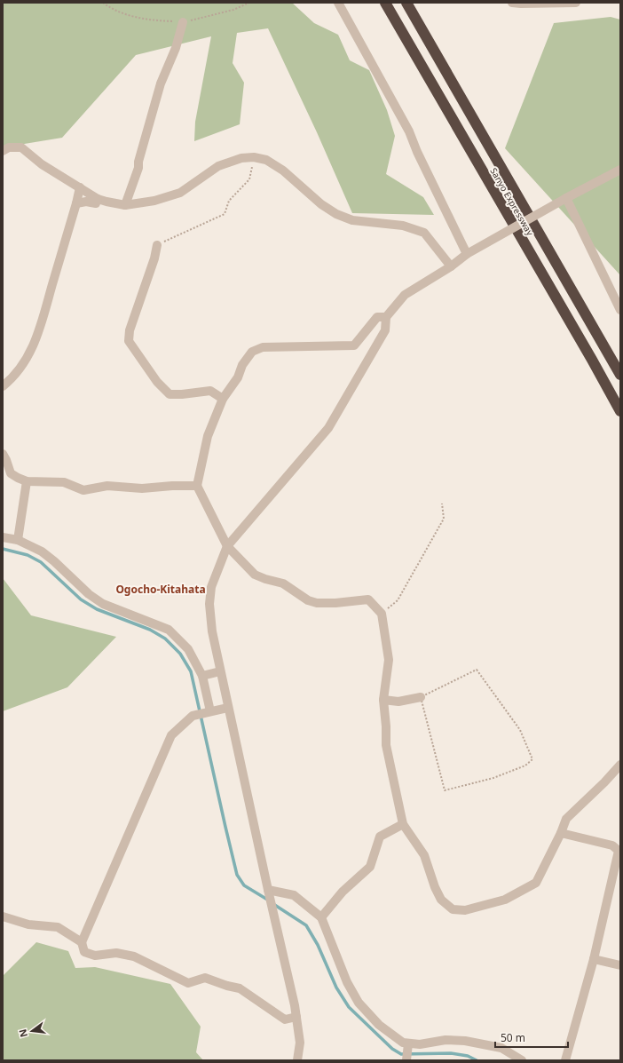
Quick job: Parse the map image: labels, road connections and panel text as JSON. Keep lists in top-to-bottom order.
{
  "streets": {
    "highway": ["Sanyo Expressway"]
  },
  "districts": ["Ogocho-Kitahata"],
  "scale_bar": "50 m",
  "north": "left"
}
